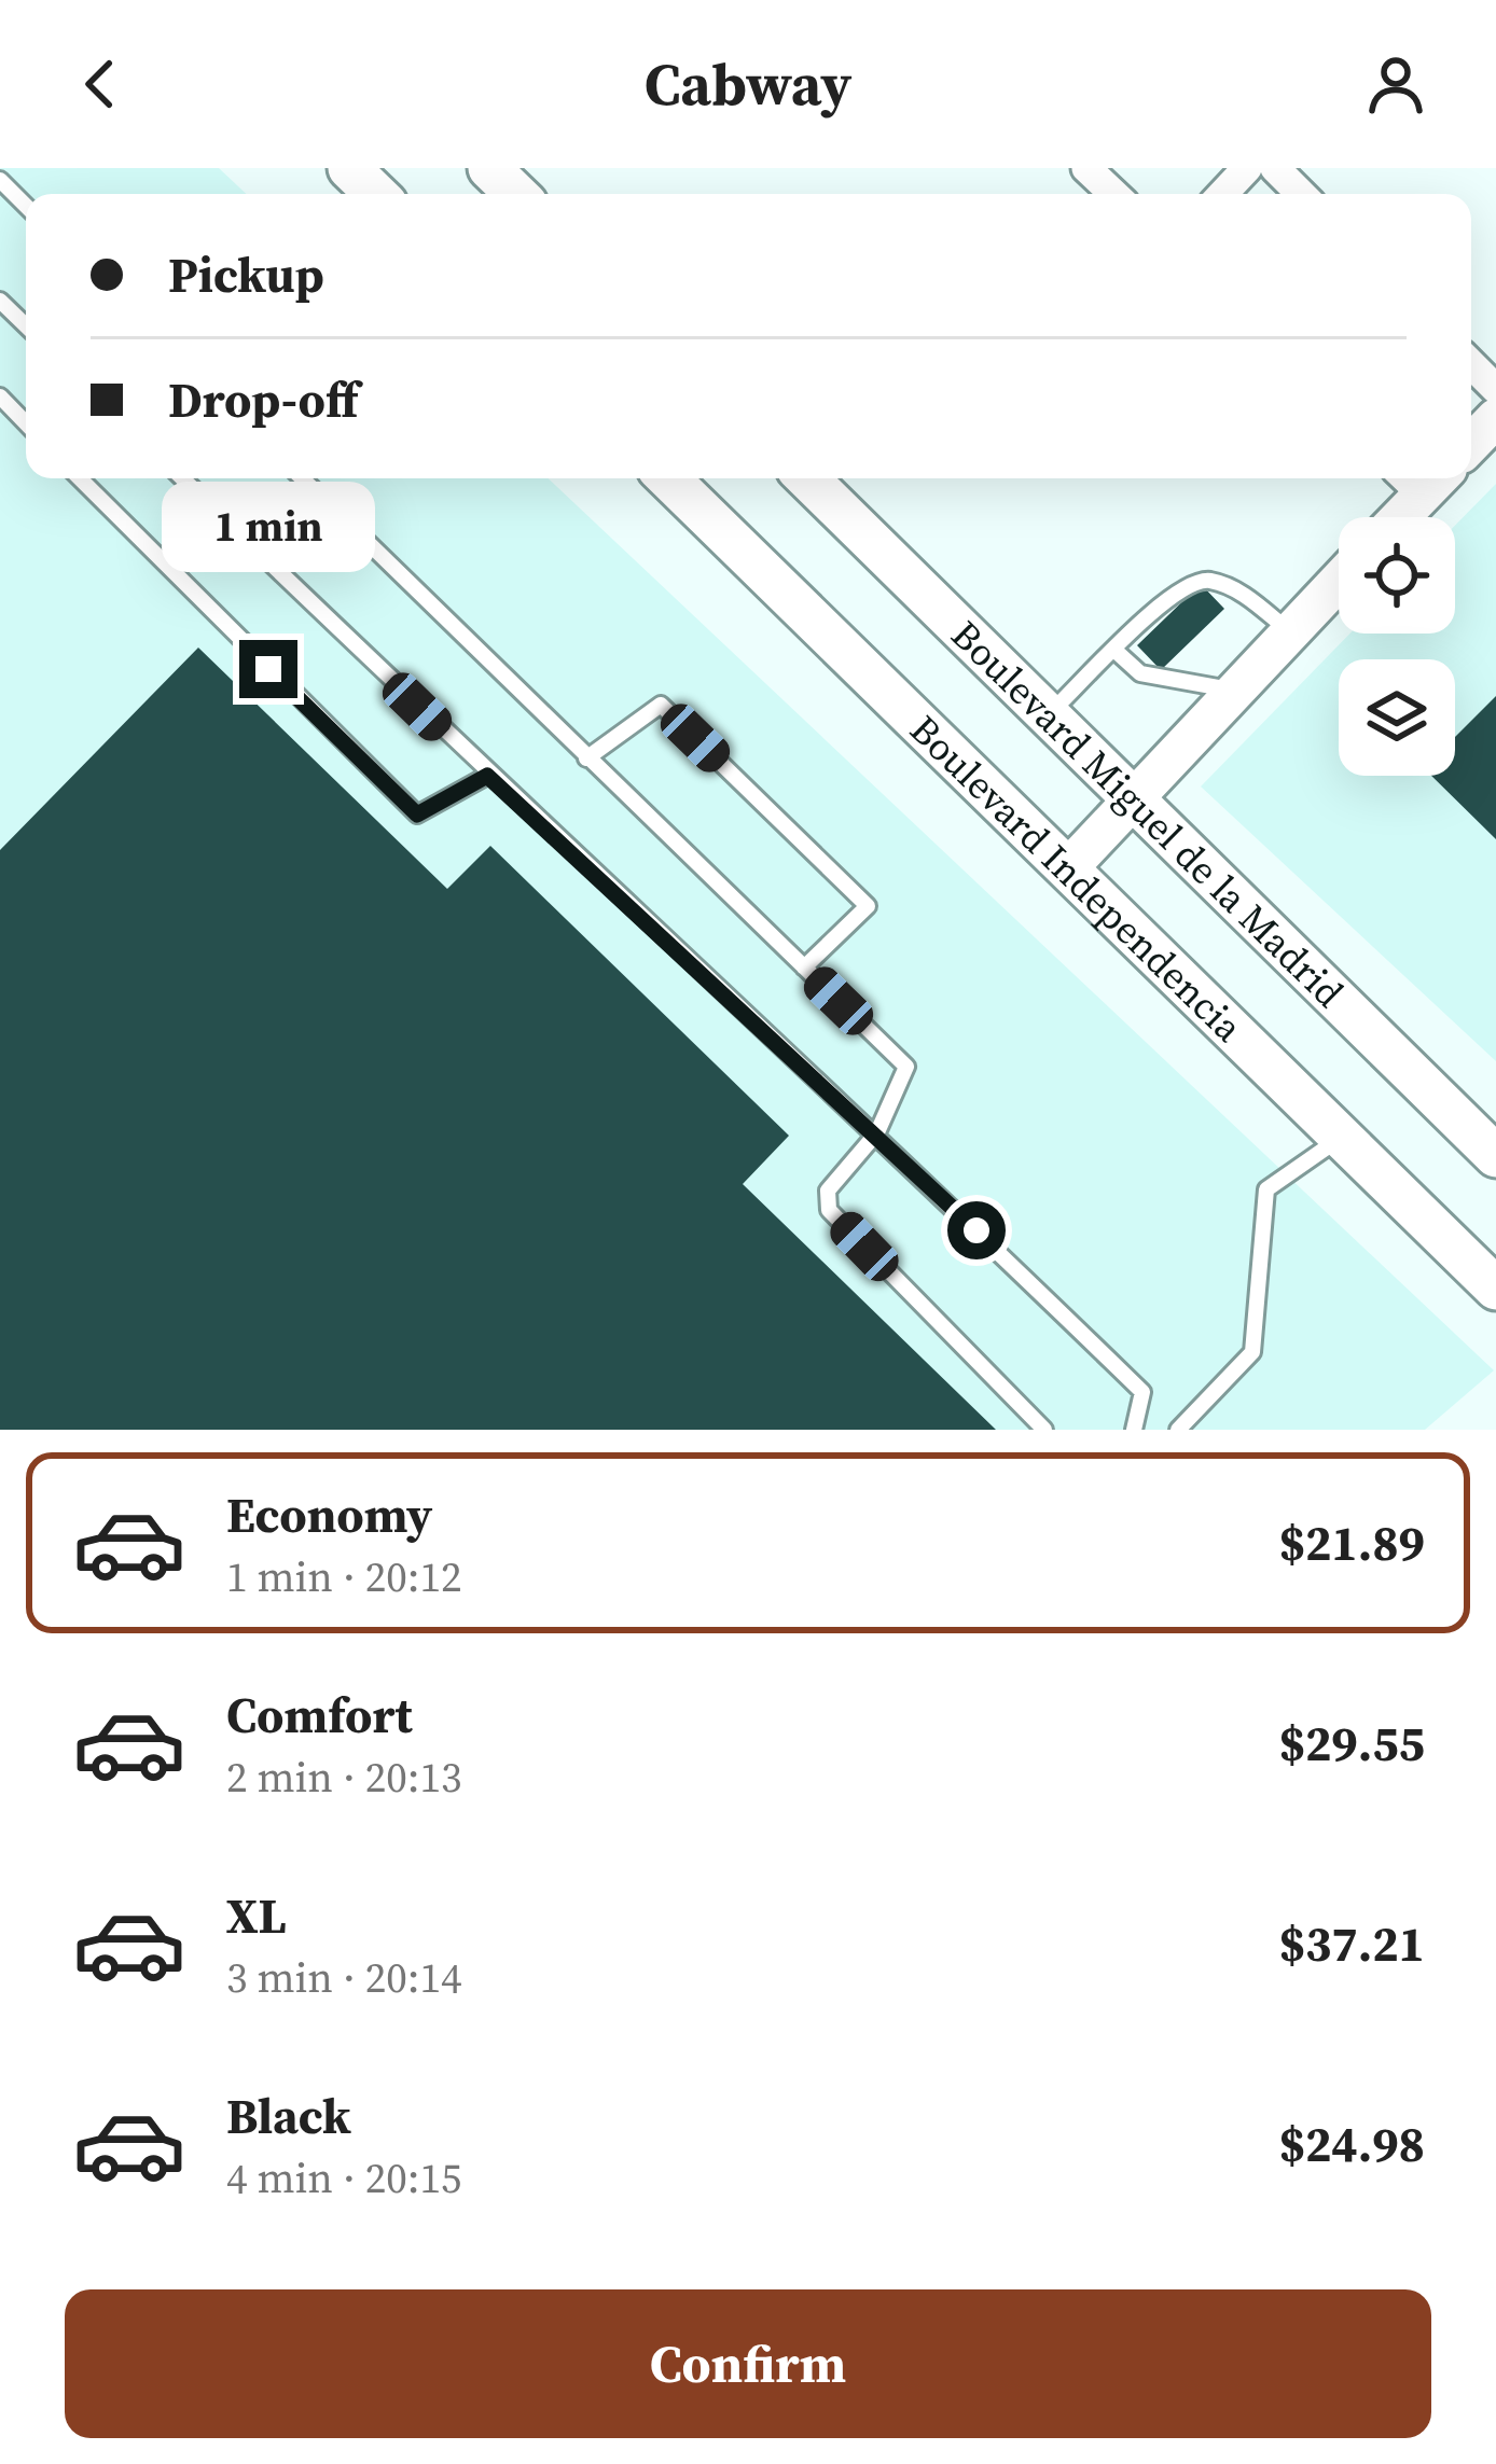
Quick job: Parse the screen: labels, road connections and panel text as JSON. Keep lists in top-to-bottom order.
{
  "streets": {
    "main road": ["Boulevard Miguel de la Madrid", "Boulevard Independencia"]
  },
  "page": {
    "header": "Cabway",
    "banner": ["Pickup", "Drop-off"],
    "bubble": "1 min",
    "list": [
      {
        "name": "Economy",
        "note": "1 min · 20:12",
        "value": "$21.89"
      },
      {
        "name": "Comfort",
        "note": "2 min · 20:13",
        "value": "$29.55"
      },
      {
        "name": "XL",
        "note": "3 min · 20:14",
        "value": "$37.21"
      },
      {
        "name": "Black",
        "note": "4 min · 20:15",
        "value": "$24.98"
      }
    ],
    "buttons": "Confirm"
  }
}
